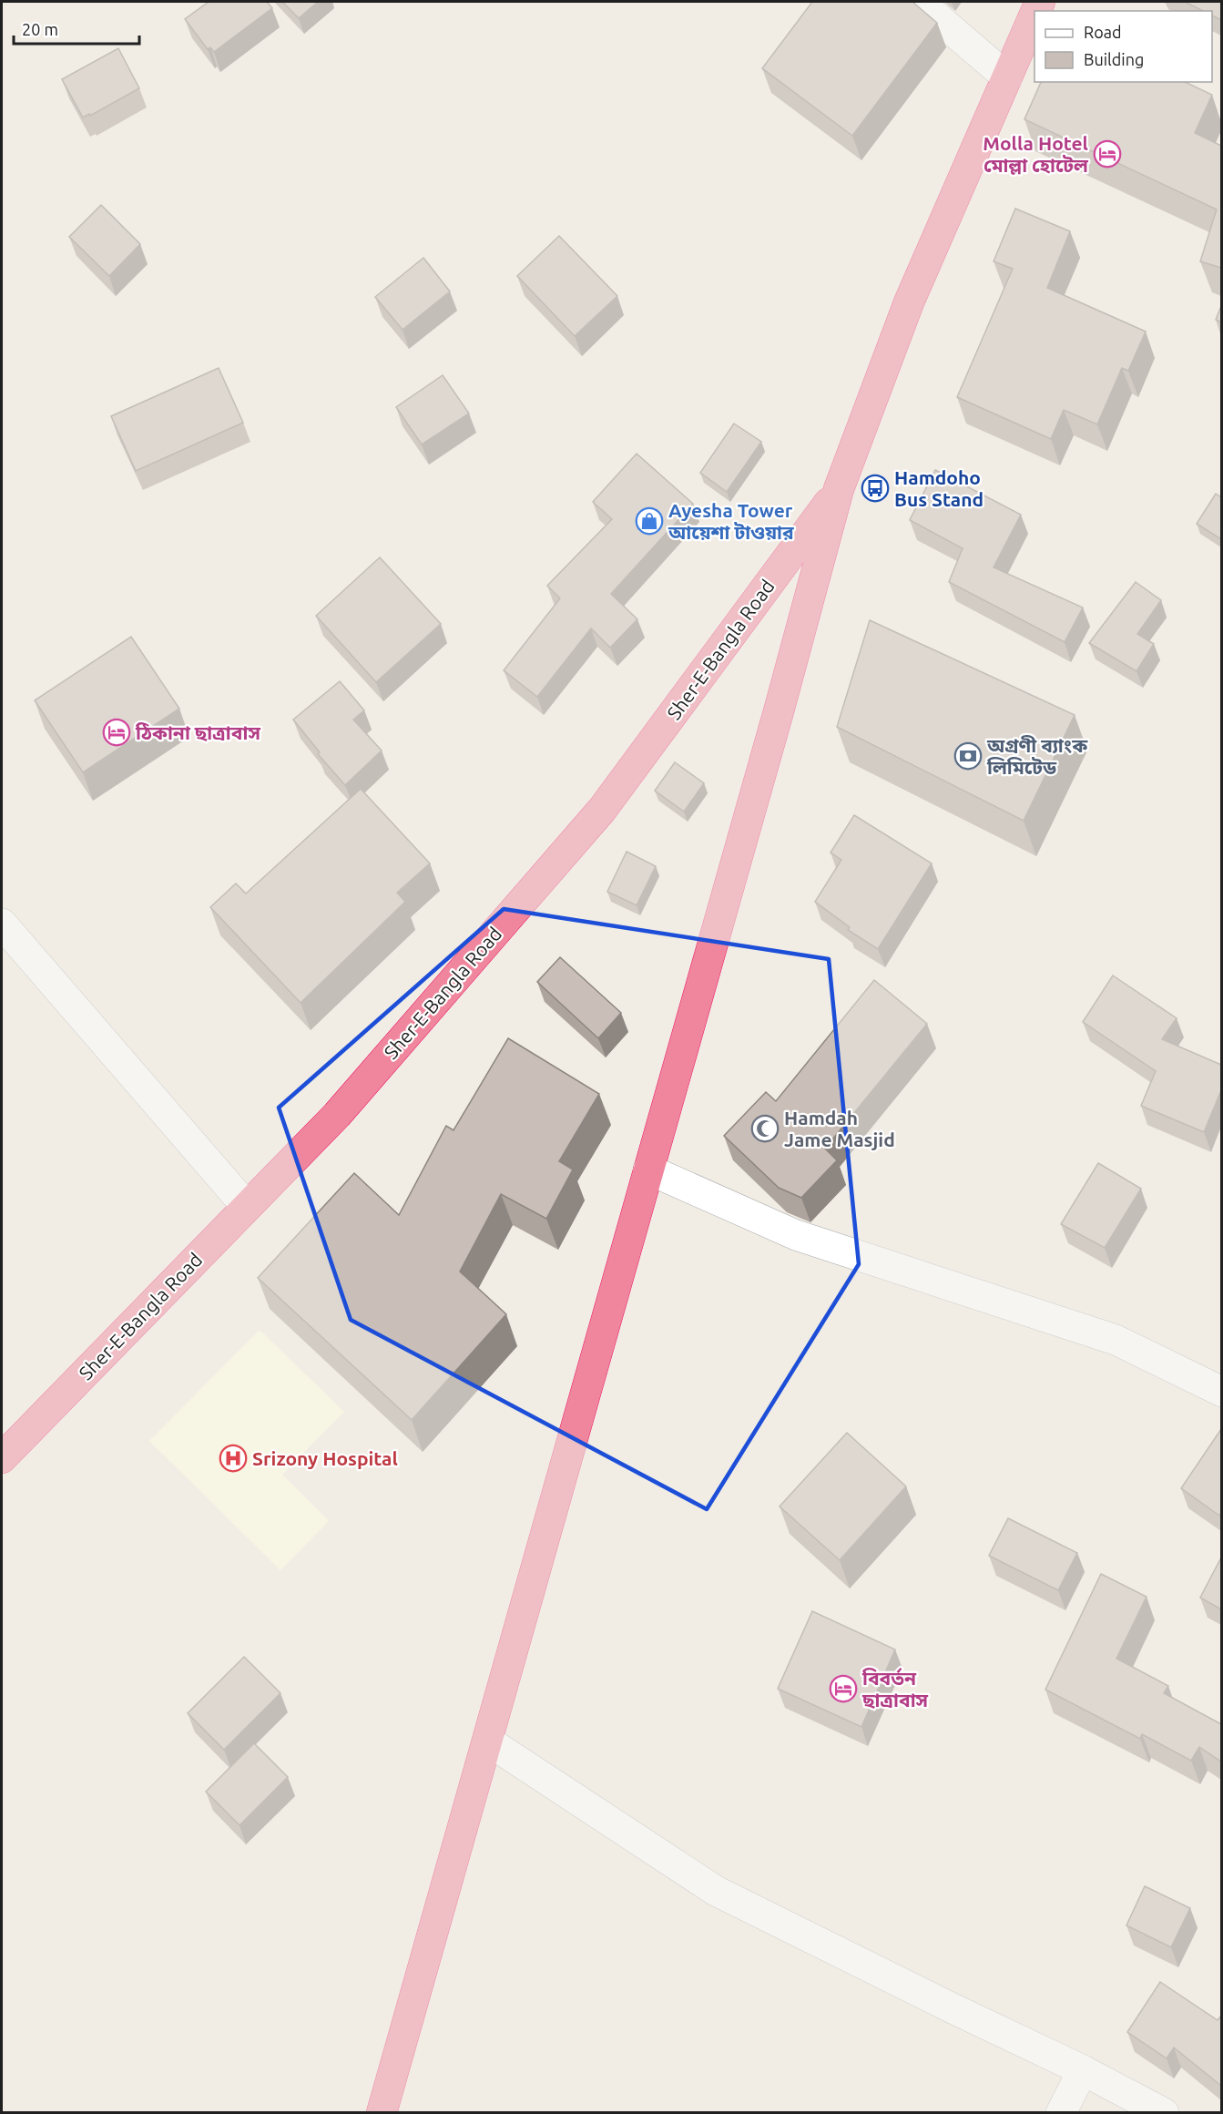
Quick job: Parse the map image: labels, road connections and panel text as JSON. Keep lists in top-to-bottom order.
{
  "streets": {
    "highway": ["Sher-E-Bangla Road"]
  },
  "places": {
    "hotel": ["Molla Hotel মোল্লা হোটেল", "ঠিকানা ছাত্রাবাস", "বিবর্তন ছাত্রাবাস"],
    "bus stop": ["Hamdoho Bus Stand"],
    "shop": ["Ayesha Tower আয়েশা টাওয়ার"],
    "bank": ["অগ্রণী ব্যাংক লিমিটেড"],
    "mosque": ["Hamdah Jame Masjid"],
    "hospital": ["Srizony Hospital"]
  },
  "legend": ["Road", "Building"],
  "scale_bar": "20 m"
}
